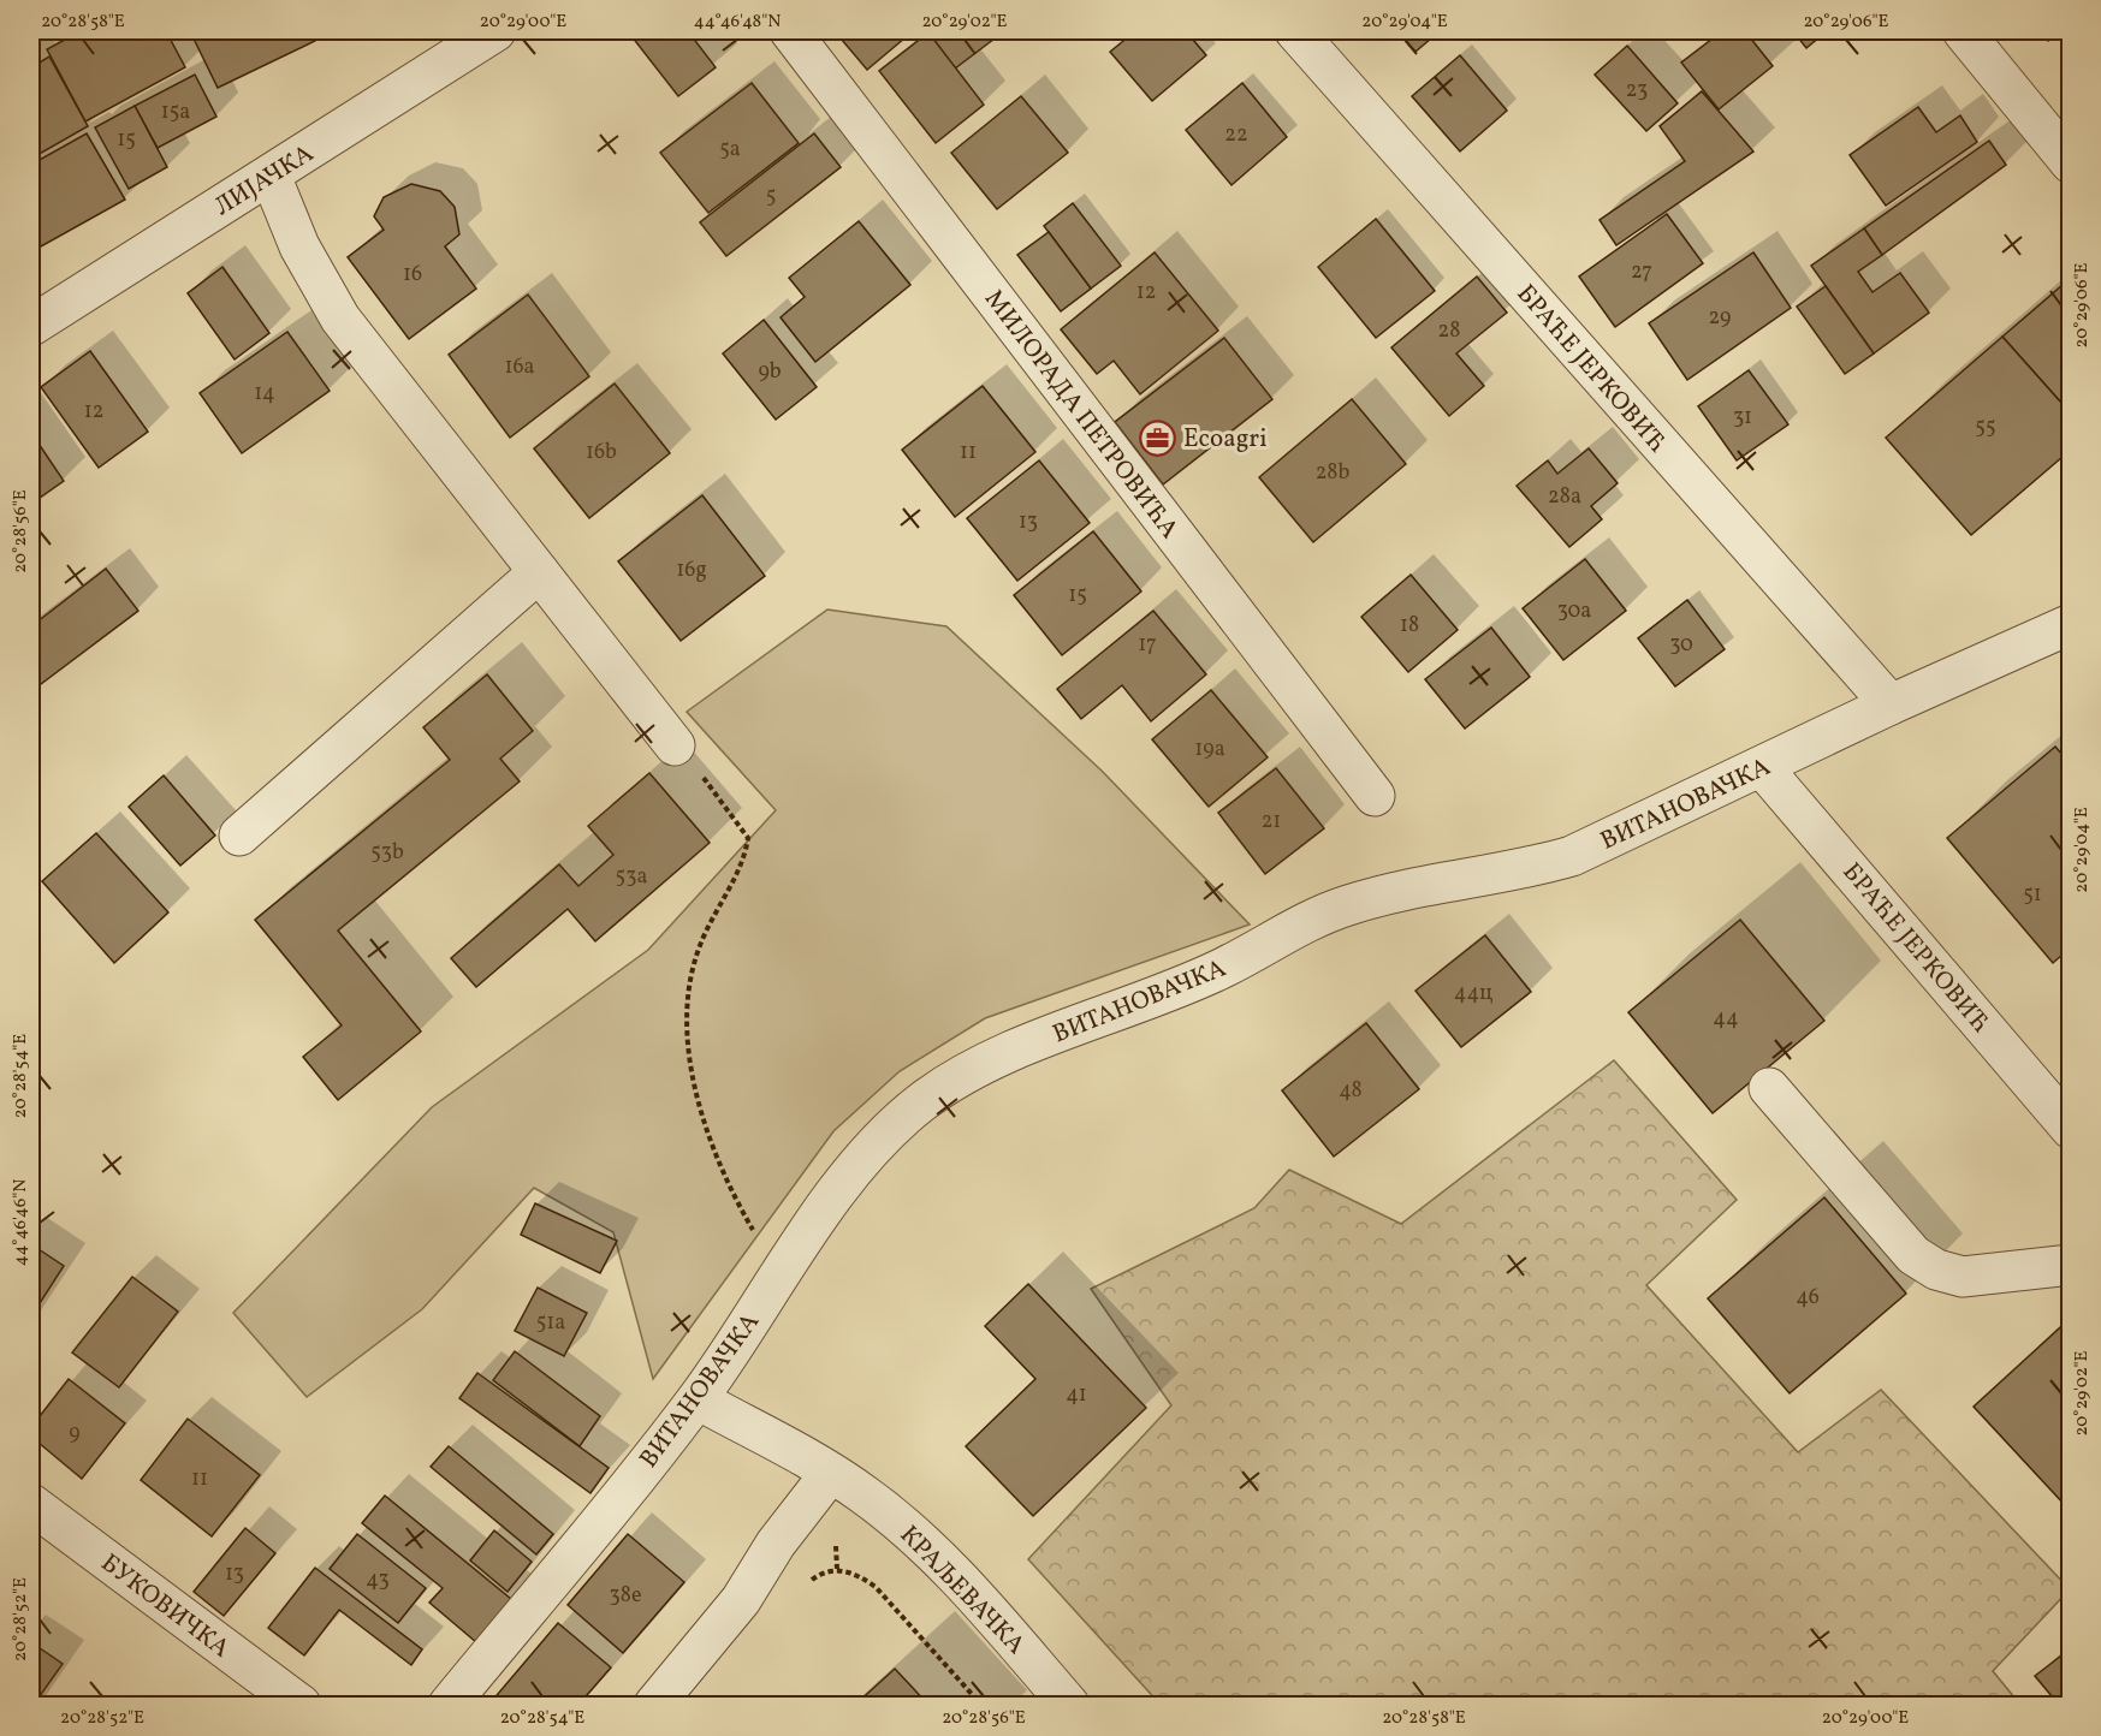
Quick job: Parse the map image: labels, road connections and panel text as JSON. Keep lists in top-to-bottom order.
{
  "streets": {
    "street": [
      "ЛИЈАЧКА",
      "БРАЋЕ ЈЕРКОВИЋ",
      "МИЛОРАДА ПЕТРОВИЋА",
      "ВИТАНОВАЧКА",
      "КРАЉЕВАЧКА",
      "БУКОВИЧКА"
    ]
  },
  "crossings": [
    ["БРАЋЕ ЈЕРКОВИЋ", "ВИТАНОВАЧКА"],
    ["ВИТАНОВАЧКА", "КРАЉЕВАЧКА"]
  ],
  "places": {
    "office": ["Ecoagri"]
  },
  "house_numbers": [
    "23",
    "15a",
    "22",
    "15",
    "5a",
    "5",
    "27",
    "16",
    "12",
    "29",
    "28",
    "16a",
    "9b",
    "14",
    "12",
    "31",
    "55",
    "16b",
    "11",
    "28b",
    "28a",
    "13",
    "16g",
    "15",
    "30a",
    "18",
    "17",
    "30",
    "19a",
    "21",
    "53b",
    "53a",
    "51",
    "44ц",
    "44",
    "48",
    "46",
    "51a",
    "41",
    "9",
    "11",
    "13",
    "43",
    "38e"
  ],
  "coordinates": [
    "20°28'58\"E",
    "20°29'00\"E",
    "44°46'48\"N",
    "20°29'02\"E",
    "20°29'04\"E",
    "20°29'06\"E",
    "20°28'56\"E",
    "20°28'54\"E",
    "44°46'46\"N",
    "20°28'52\"E"
  ]
}
